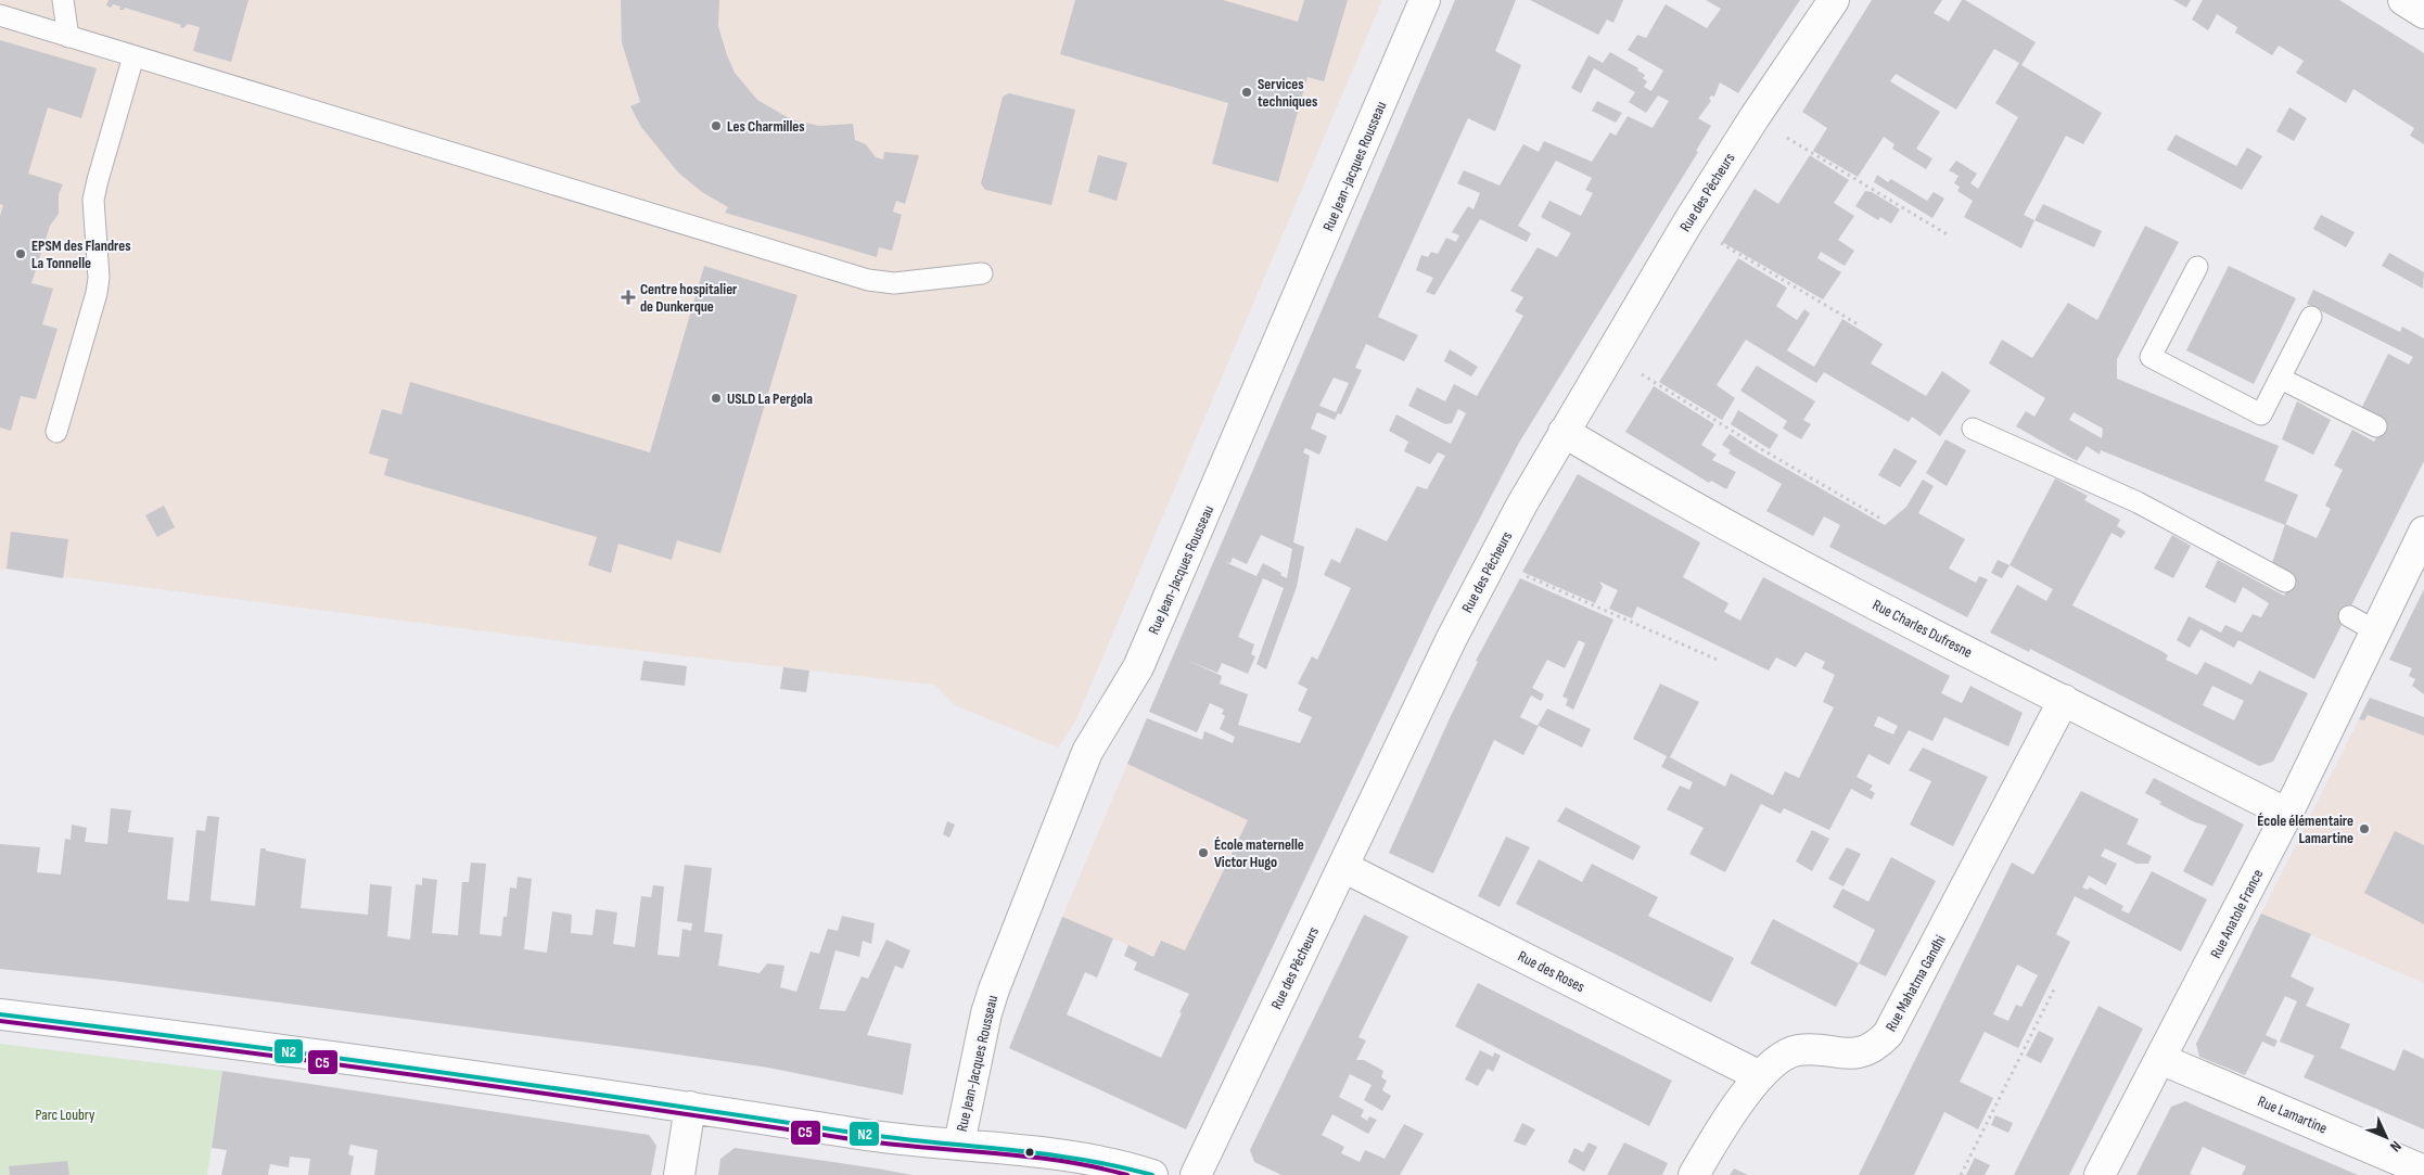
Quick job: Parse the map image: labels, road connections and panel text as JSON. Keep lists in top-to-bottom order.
{
  "streets": {
    "street": [
      "Rue Jean-Jacques Rousseau",
      "Rue des Pêcheurs",
      "Rue Charles Dufresne",
      "Rue Anatole France",
      "Rue des Roses",
      "Rue Mahatma Gandhi",
      "Rue Lamartine"
    ]
  },
  "crossings": [
    ["Rue des Pêcheurs", "Rue Charles Dufresne"],
    ["Rue des Pêcheurs", "Rue des Roses"],
    ["Rue Charles Dufresne", "Rue Anatole France"],
    ["Rue Charles Dufresne", "Rue Mahatma Gandhi"],
    ["Rue Anatole France", "Rue Lamartine"],
    ["Rue des Roses", "Rue Mahatma Gandhi"]
  ],
  "parks": ["Parc Loubry"],
  "places": {
    "other": [
      "Services techniques",
      "Les Charmilles",
      "EPSM des Flandres La Tonnelle",
      "USLD La Pergola",
      "École élémentaire Lamartine",
      "École maternelle Victor Hugo"
    ],
    "health": ["Centre hospitalier de Dunkerque"]
  },
  "lines": ["transit line N2", "transit line C5"],
  "north": "bottom right"
}
